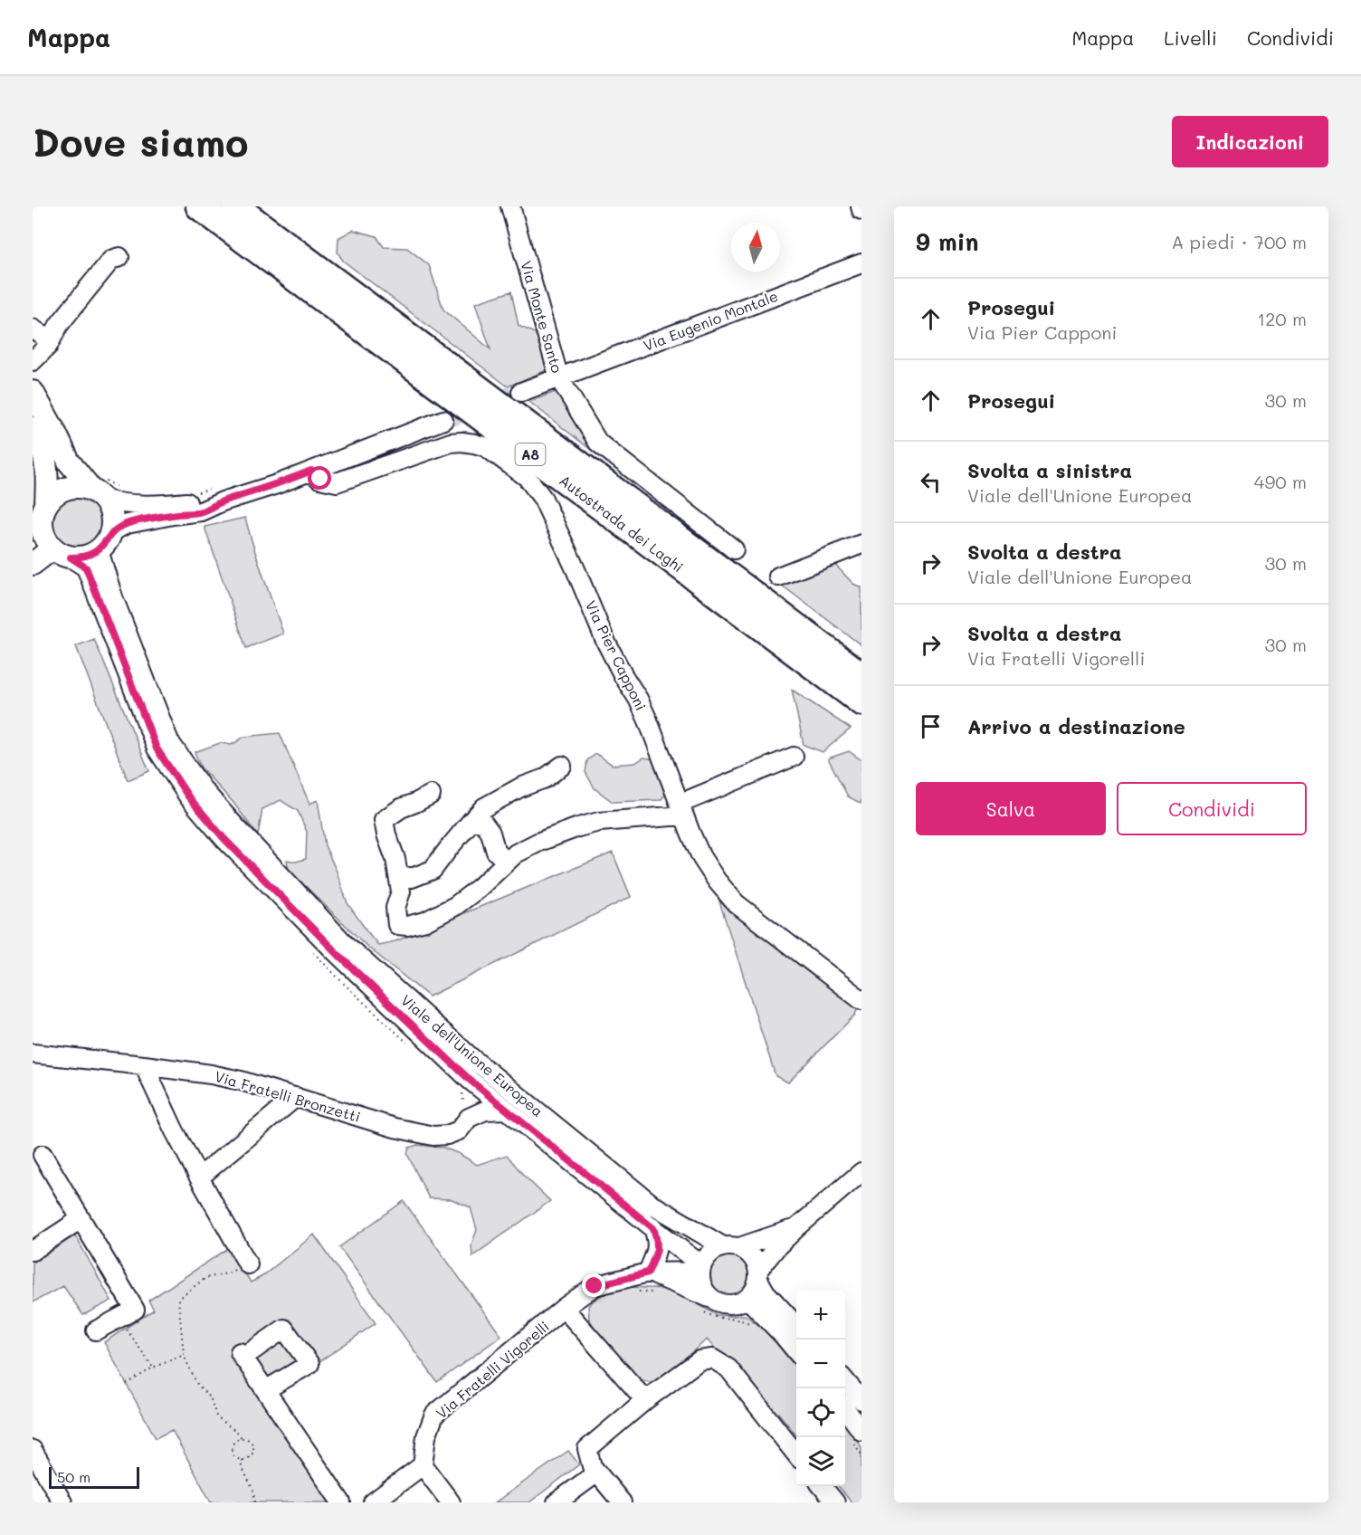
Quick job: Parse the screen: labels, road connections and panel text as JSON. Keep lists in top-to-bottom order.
{
  "streets": {
    "highway": ["A8", "Autostrada dei Laghi"],
    "street": [
      "Via Monte Santo",
      "Via Eugenio Montale",
      "Via Pier Capponi",
      "Viale dell'Unione Europea",
      "Via Fratelli Bronzetti",
      "Via Fratelli Vigorelli"
    ]
  },
  "crossings": [
    ["Via Monte Santo", "Via Eugenio Montale"],
    ["Viale dell'Unione Europea", "Via Fratelli Bronzetti"],
    ["Viale dell'Unione Europea", "Via Fratelli Vigorelli"]
  ],
  "scale_bar": "50 m",
  "north": "top",
  "page": {
    "header": "Mappa",
    "nav": ["Mappa", "Livelli", "Condividi"],
    "buttons": [
      "Indicazioni",
      ["Salva", "Condividi"]
    ],
    "title": "Dove siamo",
    "heading": ["9 min", "A piedi · 700 m"],
    "list": [
      ["Prosegui", "Via Pier Capponi", "120 m"],
      ["Prosegui", "30 m"],
      ["Svolta a sinistra", "Viale dell'Unione Europea", "490 m"],
      ["Svolta a destra", "Viale dell'Unione Europea", "30 m"],
      ["Svolta a destra", "Via Fratelli Vigorelli", "30 m"],
      "Arrivo a destinazione"
    ],
    "map_buttons": ["+", "−"],
    "scale": "50 m"
  }
}
